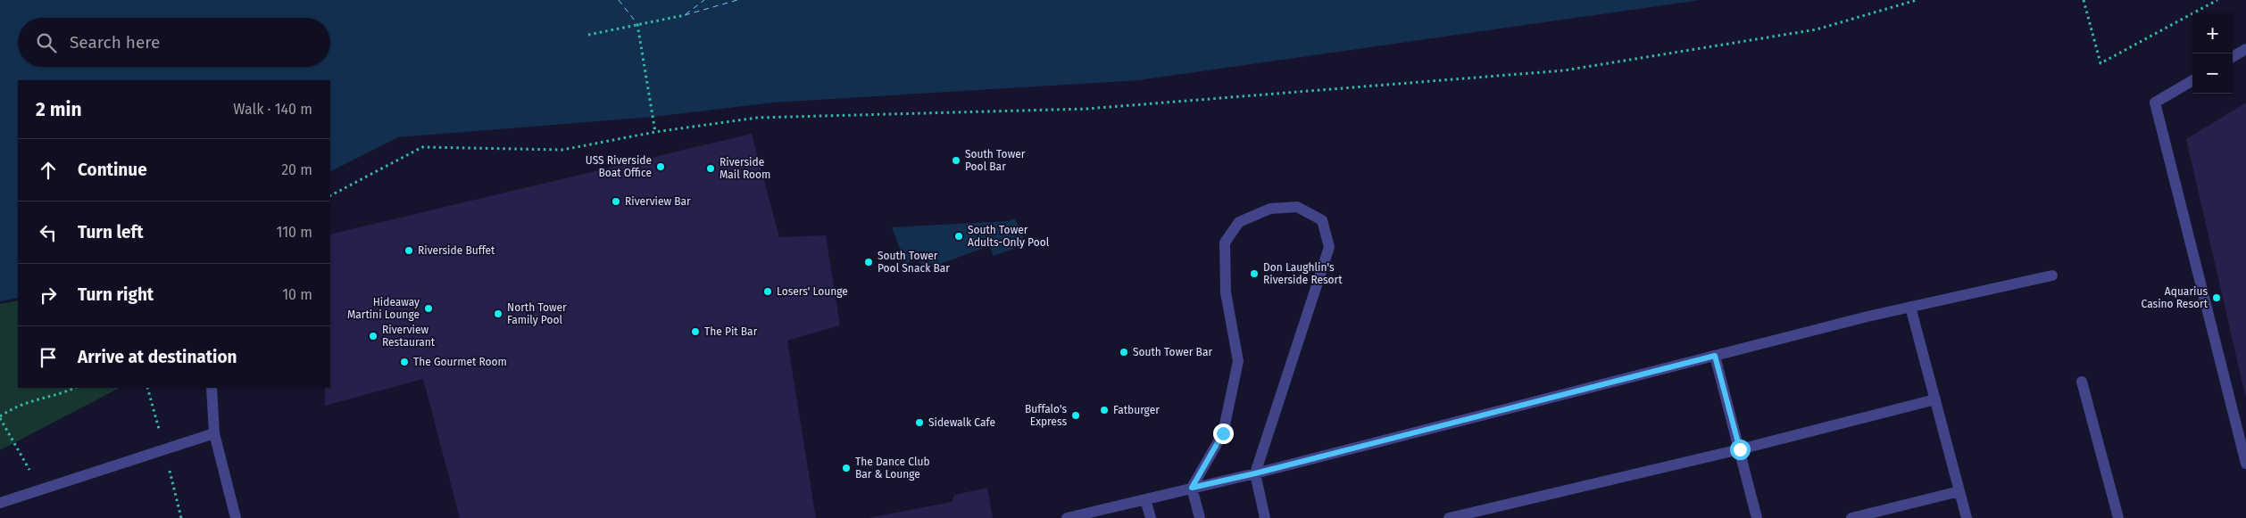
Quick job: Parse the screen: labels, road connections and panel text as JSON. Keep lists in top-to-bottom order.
{
  "places": [
    "South Tower Pool Bar",
    "USS Riverside Boat Office",
    "Riverside Mail Room",
    "Riverview Bar",
    "South Tower Adults-Only Pool",
    "Riverside Buffet",
    "South Tower Pool Snack Bar",
    "Don Laughlin's Riverside Resort",
    "Losers' Lounge",
    "Aquarius Casino Resort",
    "Hideaway Martini Lounge",
    "North Tower Family Pool",
    "The Pit Bar",
    "Riverview Restaurant",
    "South Tower Bar",
    "The Gourmet Room",
    "Fatburger",
    "Buffalo's Express",
    "Sidewalk Cafe",
    "The Dance Club Bar & Lounge"
  ],
  "page": {
    "map_buttons": ["+", "−"],
    "search": "Search here",
    "heading": ["2 min", "Walk · 140 m"],
    "list": [
      ["Continue", "20 m"],
      ["Turn left", "110 m"],
      ["Turn right", "10 m"],
      "Arrive at destination"
    ]
  }
}
